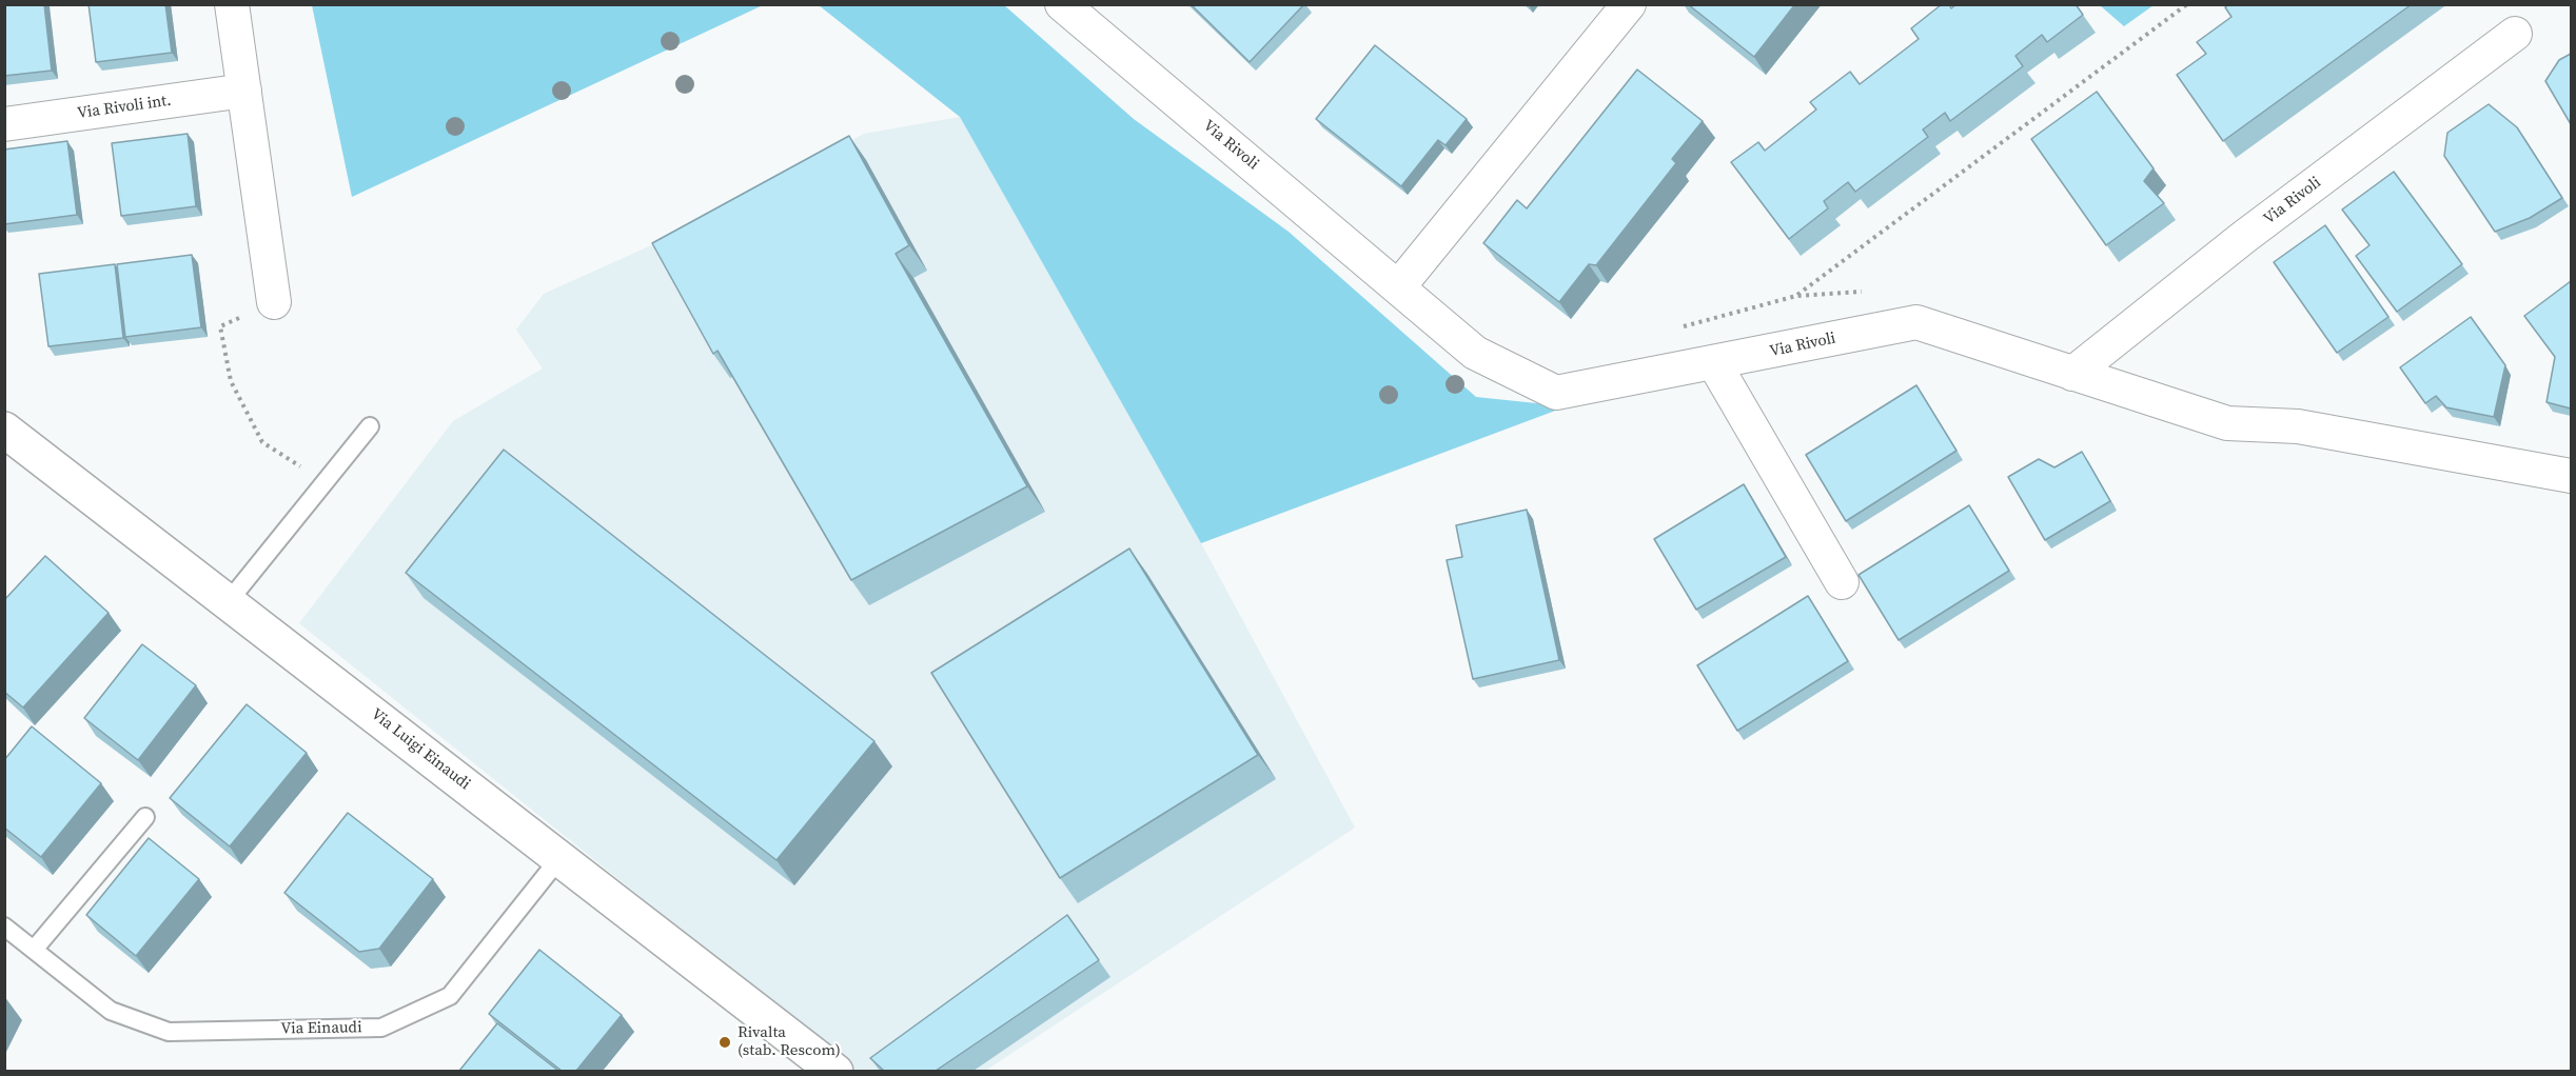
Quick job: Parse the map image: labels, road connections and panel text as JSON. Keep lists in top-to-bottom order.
{
  "streets": {
    "main road": ["Via Luigi Einaudi"],
    "street": ["Via Rivoli int.", "Via Rivoli"],
    "lane": ["Via Einaudi"]
  },
  "crossings": [
    ["Via Luigi Einaudi", "Via Einaudi"]
  ],
  "places": ["Rivalta (stab. Rescom)"]
}
